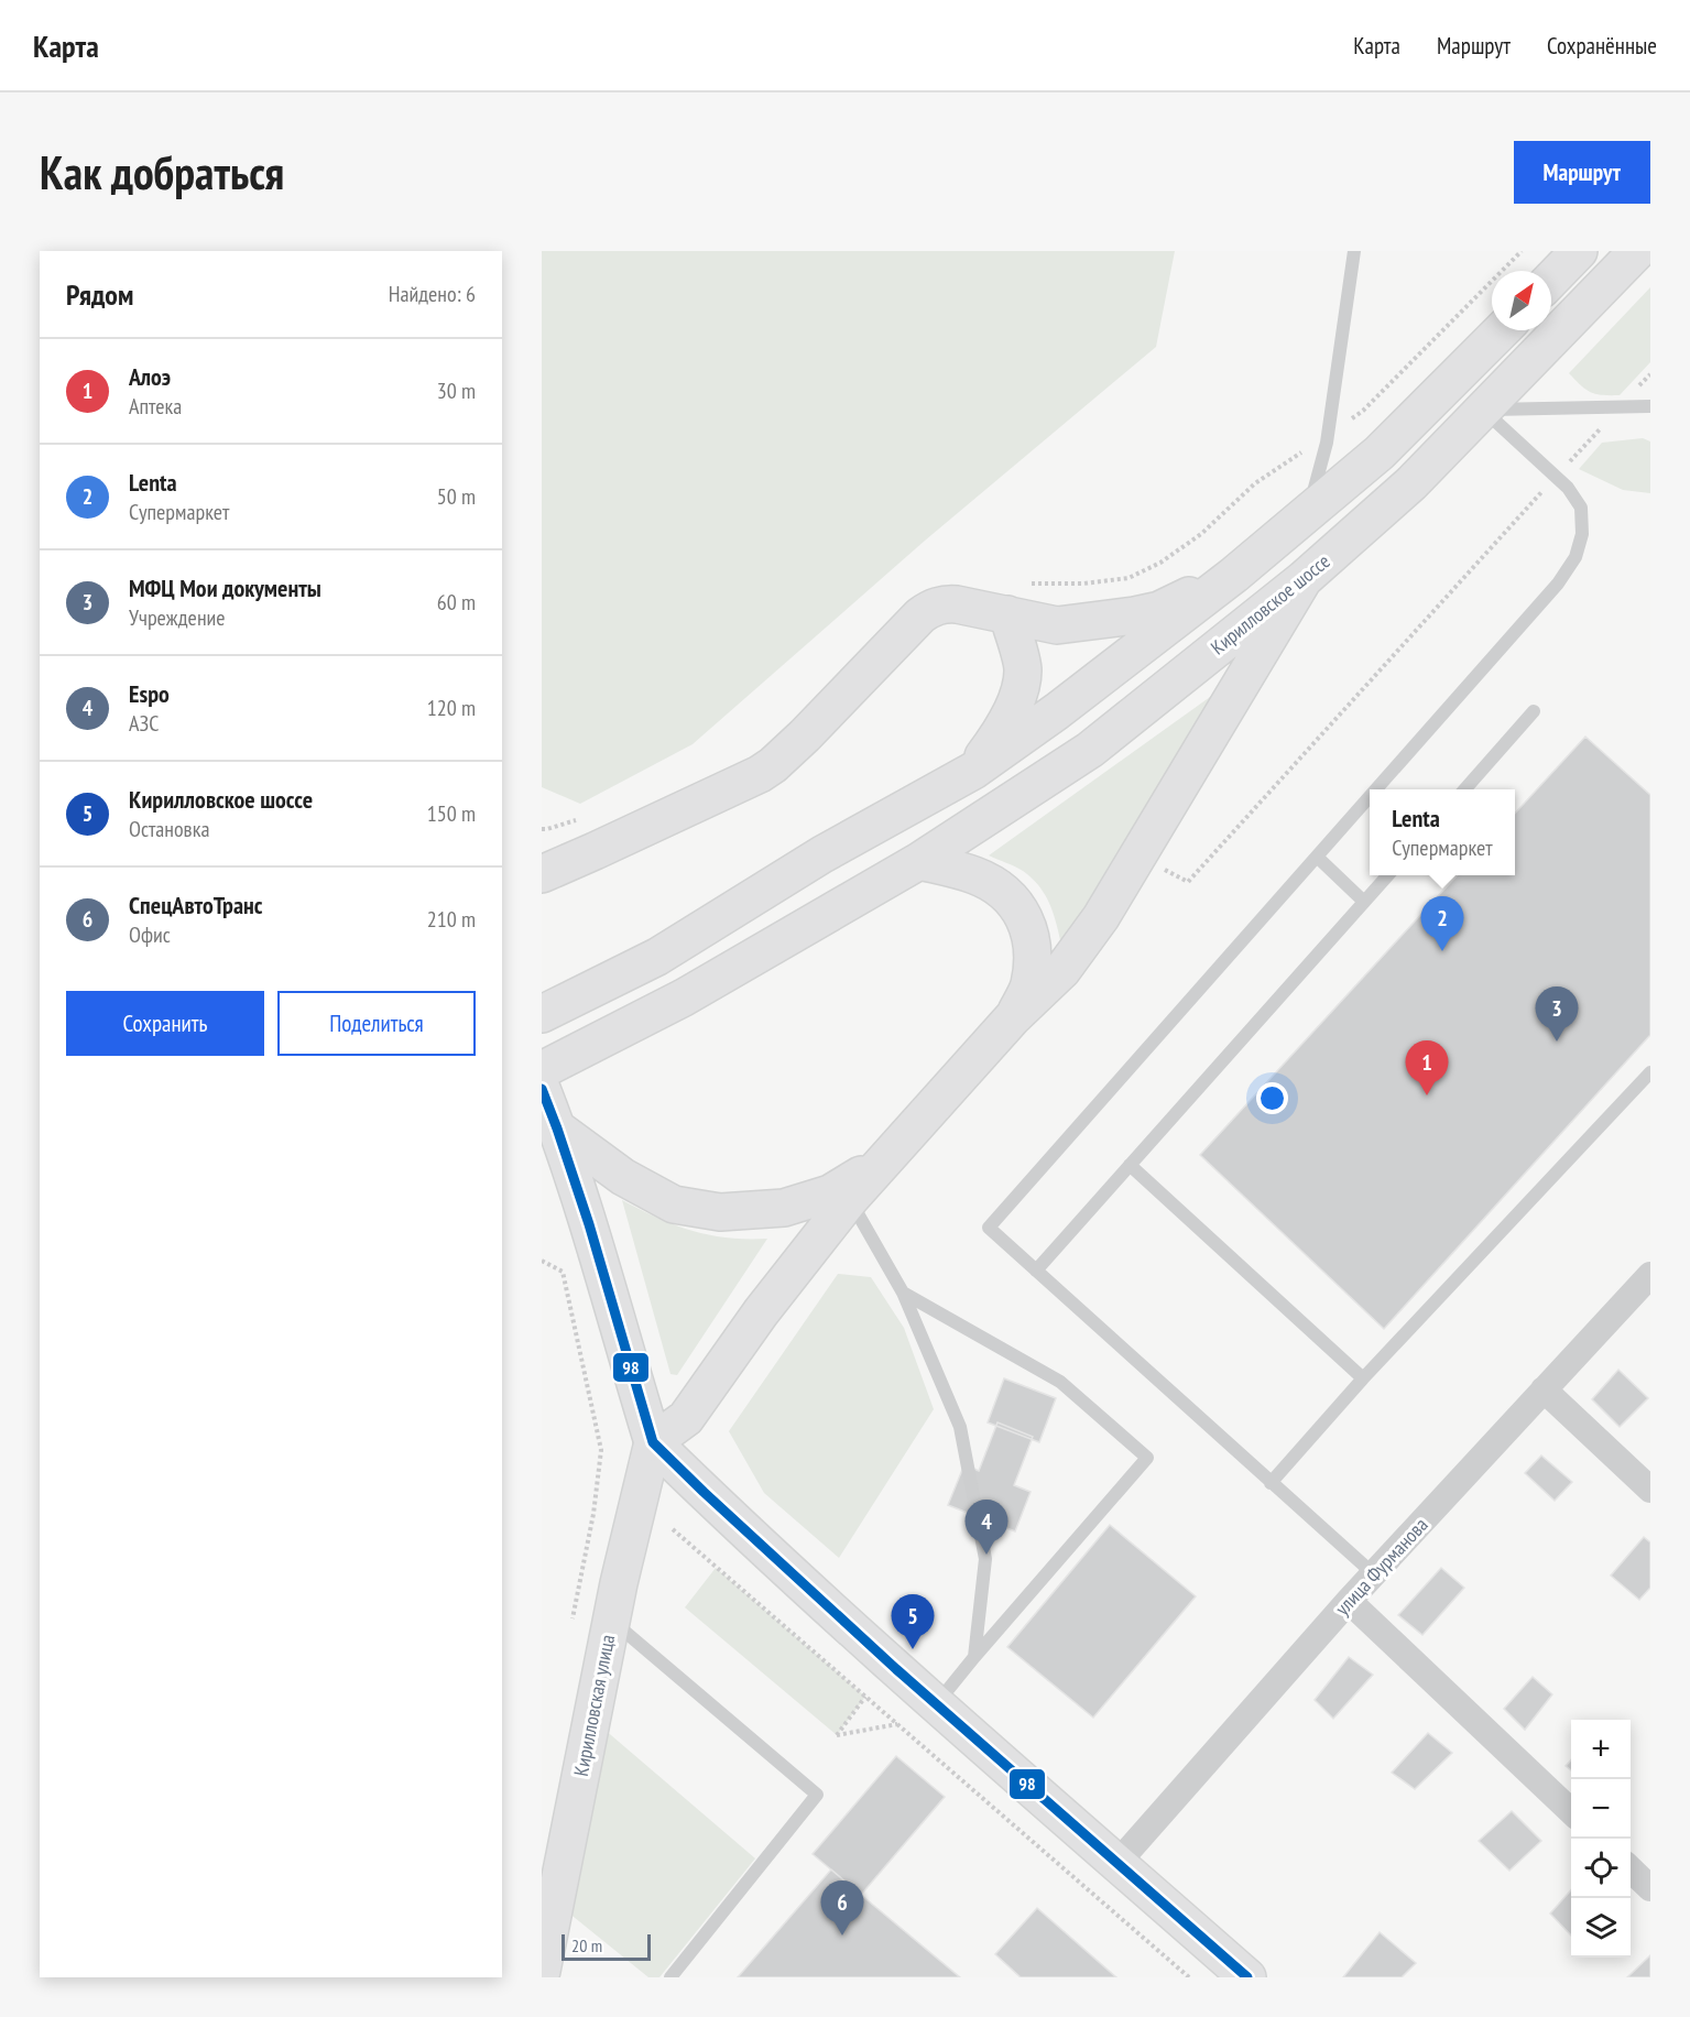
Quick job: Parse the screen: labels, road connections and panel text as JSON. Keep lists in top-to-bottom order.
{
  "streets": {
    "main road": ["Кирилловское шоссе", "Кирилловская улица"],
    "street": ["улица Фурманова"]
  },
  "lines": ["transit line 98"],
  "scale_bar": "20 m",
  "north": "top right",
  "page": {
    "header": "Карта",
    "nav": ["Карта", "Маршрут", "Сохранённые"],
    "buttons": [
      "Маршрут",
      ["Сохранить", "Поделиться"]
    ],
    "title": "Как добраться",
    "heading": ["Рядом", "Найдено: 6"],
    "list": [
      {
        "mark": "1",
        "name": "Алоэ",
        "note": "Аптека",
        "value": "30 m"
      },
      {
        "mark": "2",
        "name": "Lenta",
        "note": "Супермаркет",
        "value": "50 m"
      },
      {
        "mark": "3",
        "name": "МФЦ Мои документы",
        "note": "Учреждение",
        "value": "60 m"
      },
      {
        "mark": "4",
        "name": "Espo",
        "note": "АЗС",
        "value": "120 m"
      },
      {
        "mark": "5",
        "name": "Кирилловское шоссе",
        "note": "Остановка",
        "value": "150 m"
      },
      {
        "mark": "6",
        "name": "СпецАвтоТранс",
        "note": "Офис",
        "value": "210 m"
      }
    ],
    "popup": ["Lenta", "Супермаркет"],
    "pins": [
      "2",
      "3",
      "1",
      "4",
      "5",
      "6"
    ],
    "map_buttons": ["+", "−"],
    "scale": "20 m"
  }
}
